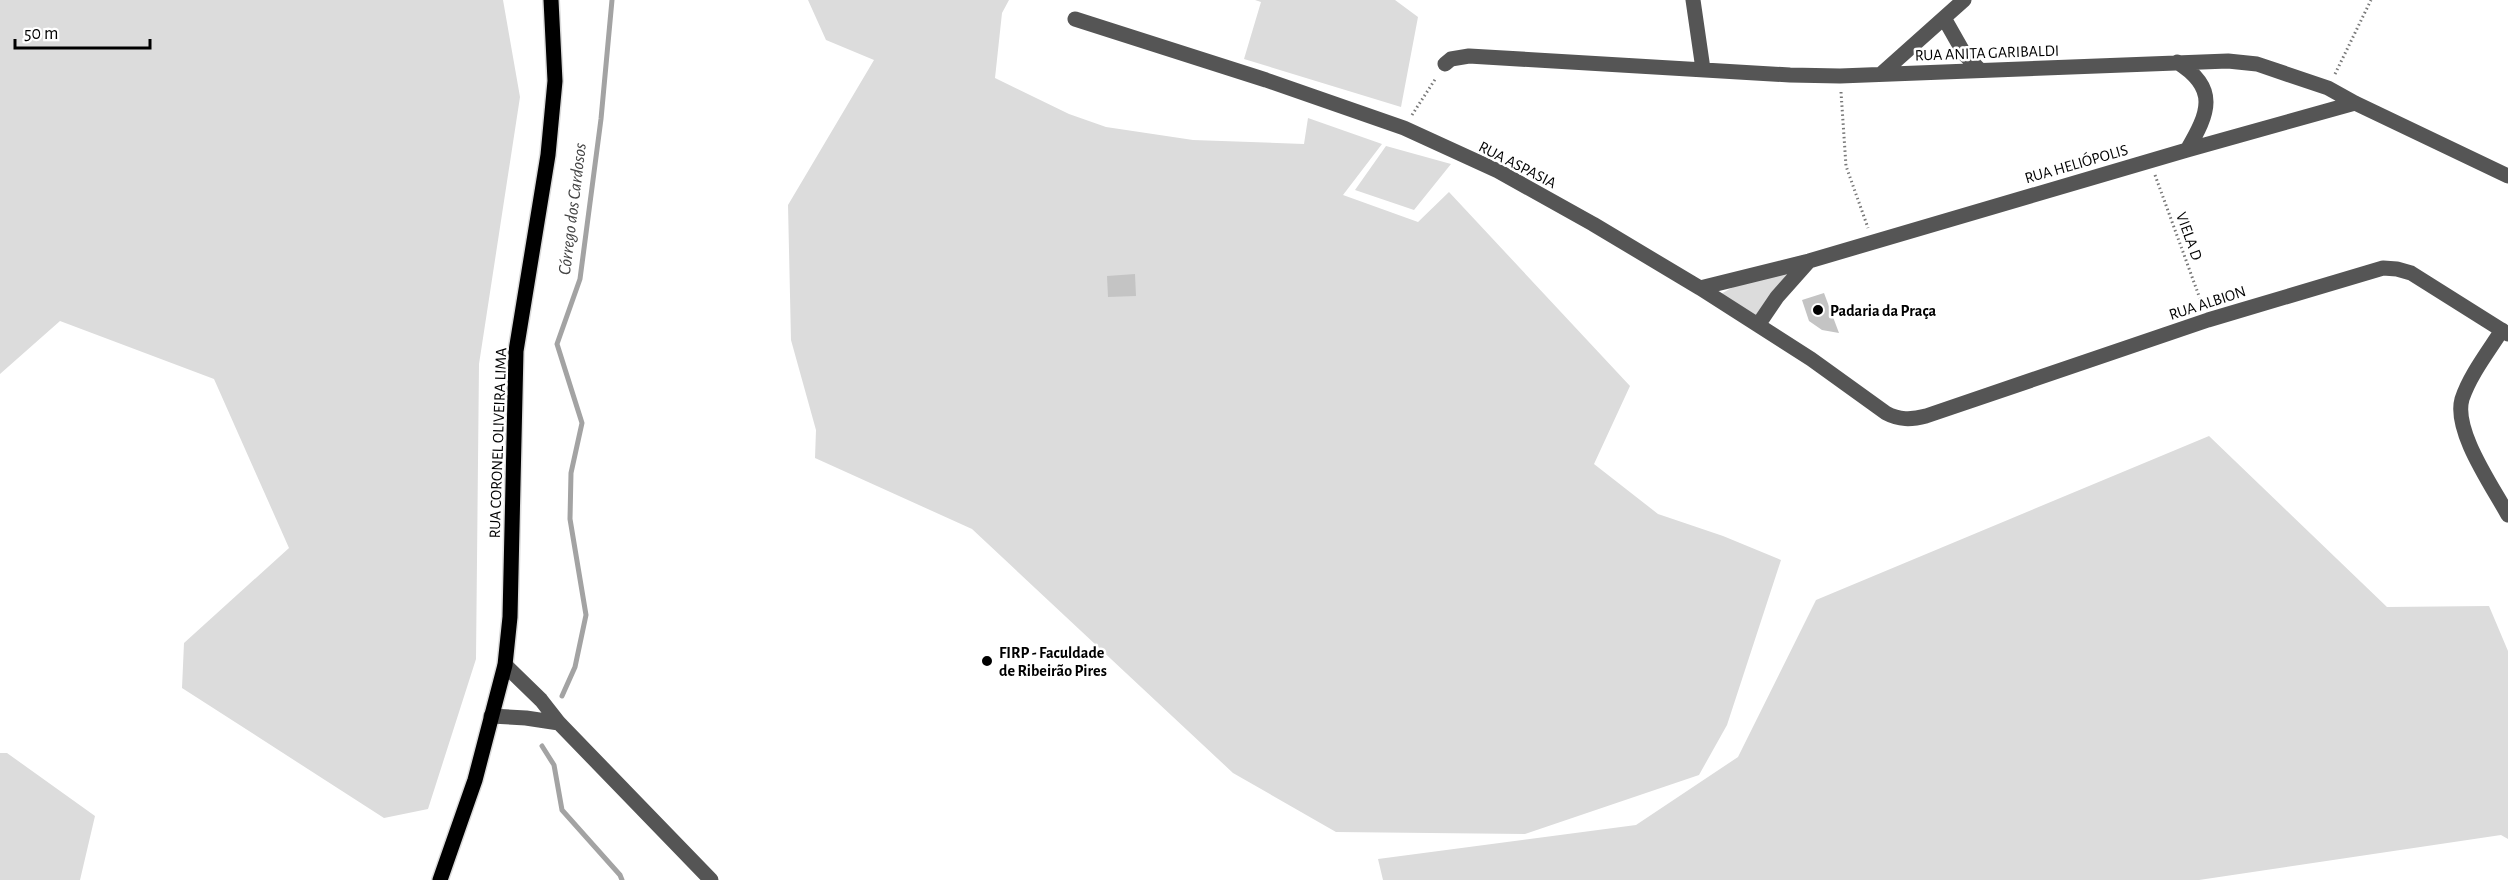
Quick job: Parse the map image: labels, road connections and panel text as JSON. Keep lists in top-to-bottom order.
{
  "streets": {
    "main road": ["RUA CORONEL OLIVEIRA LIMA"],
    "street": [
      "RUA ANITA GARIBALDI",
      "RUA HELIÓPOLIS",
      "RUA ASPASIA",
      "RUA ALBION"
    ],
    "path": ["VIELA D"]
  },
  "crossings": [
    ["RUA ANITA GARIBALDI", "RUA HELIÓPOLIS"],
    ["RUA HELIÓPOLIS", "RUA ASPASIA"],
    ["RUA HELIÓPOLIS", "VIELA D"],
    ["RUA ASPASIA", "RUA ALBION"],
    ["VIELA D", "RUA ALBION"]
  ],
  "water": ["Córrego dos Cardosos"],
  "places": ["Padaria da Praça", "FIRP - Faculdade de Ribeirão Pires"],
  "scale_bar": "50 m"
}
